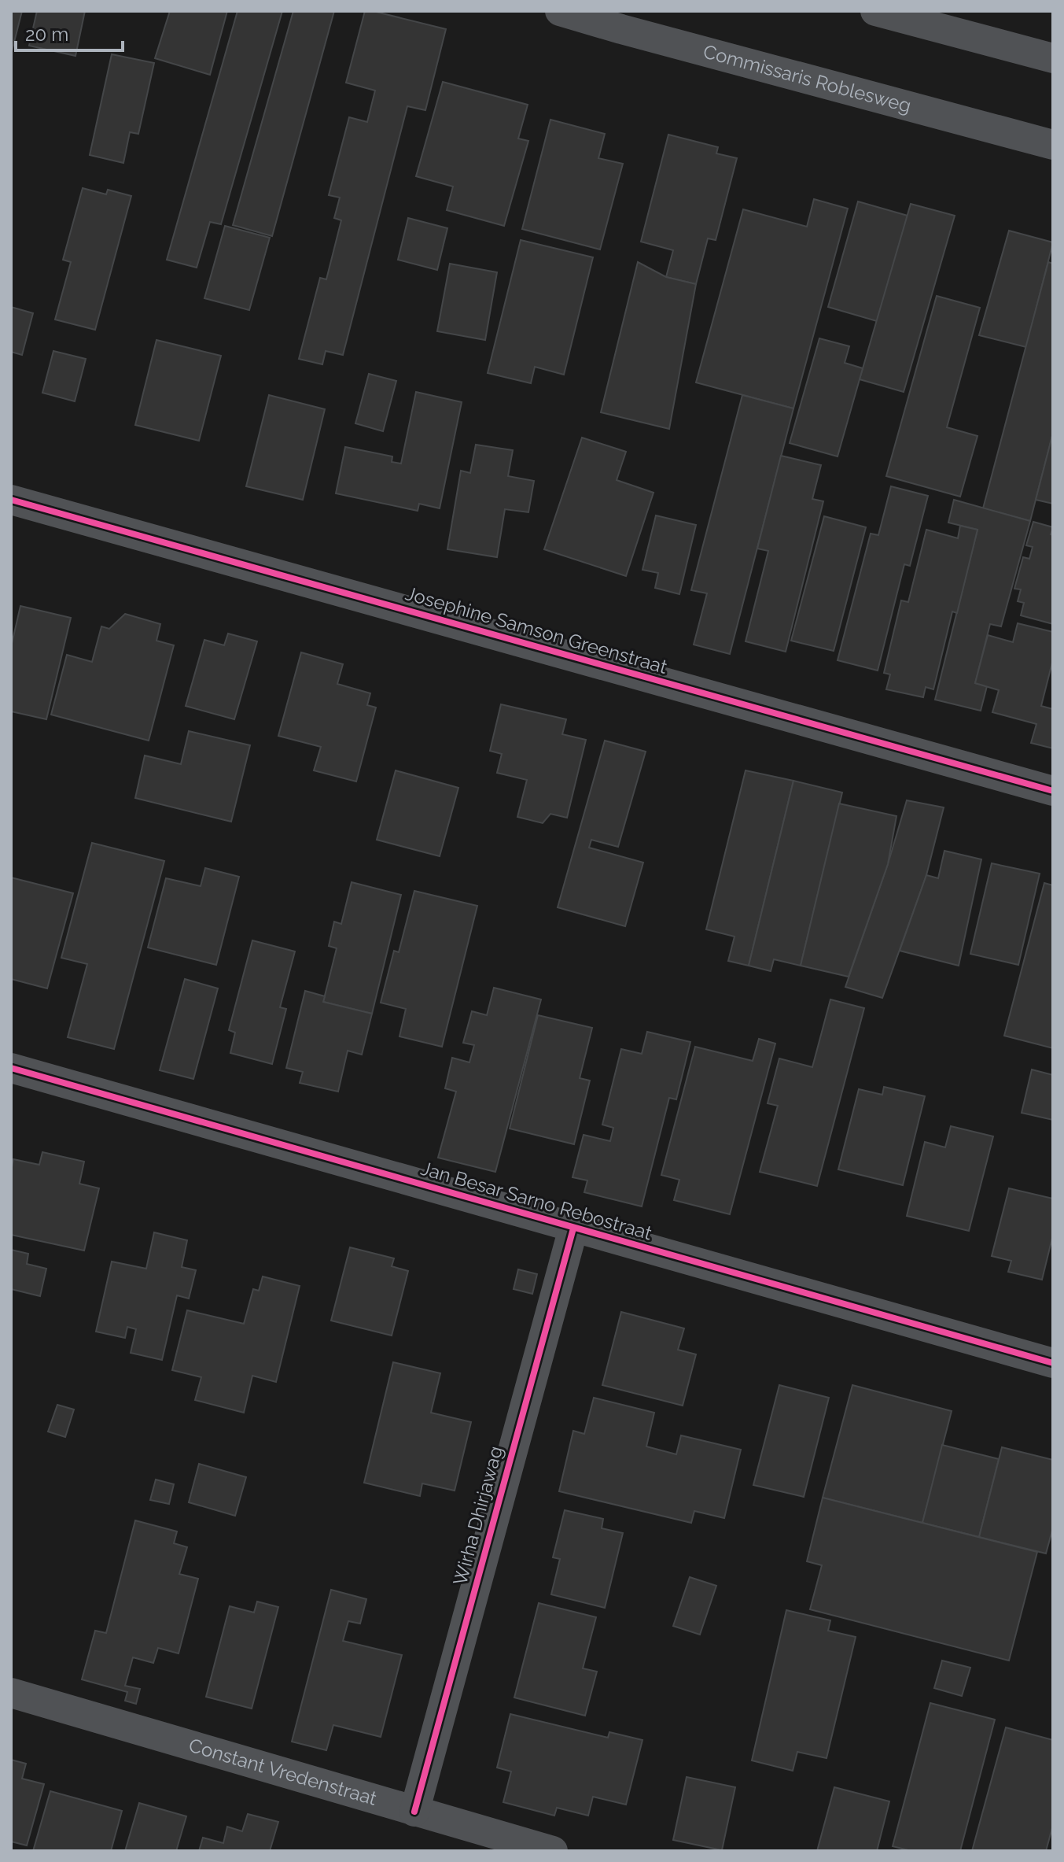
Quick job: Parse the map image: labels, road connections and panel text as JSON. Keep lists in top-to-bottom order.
{
  "streets": {
    "street": [
      "Commissaris Roblesweg",
      "Josephine Samson Greenstraat",
      "Jan Besar Sarno Rebostraat",
      "Wirha Dhirjawag",
      "Constant Vredenstraat"
    ]
  },
  "crossings": [
    ["Jan Besar Sarno Rebostraat", "Wirha Dhirjawag"],
    ["Wirha Dhirjawag", "Constant Vredenstraat"]
  ],
  "scale_bar": "20 m"
}
